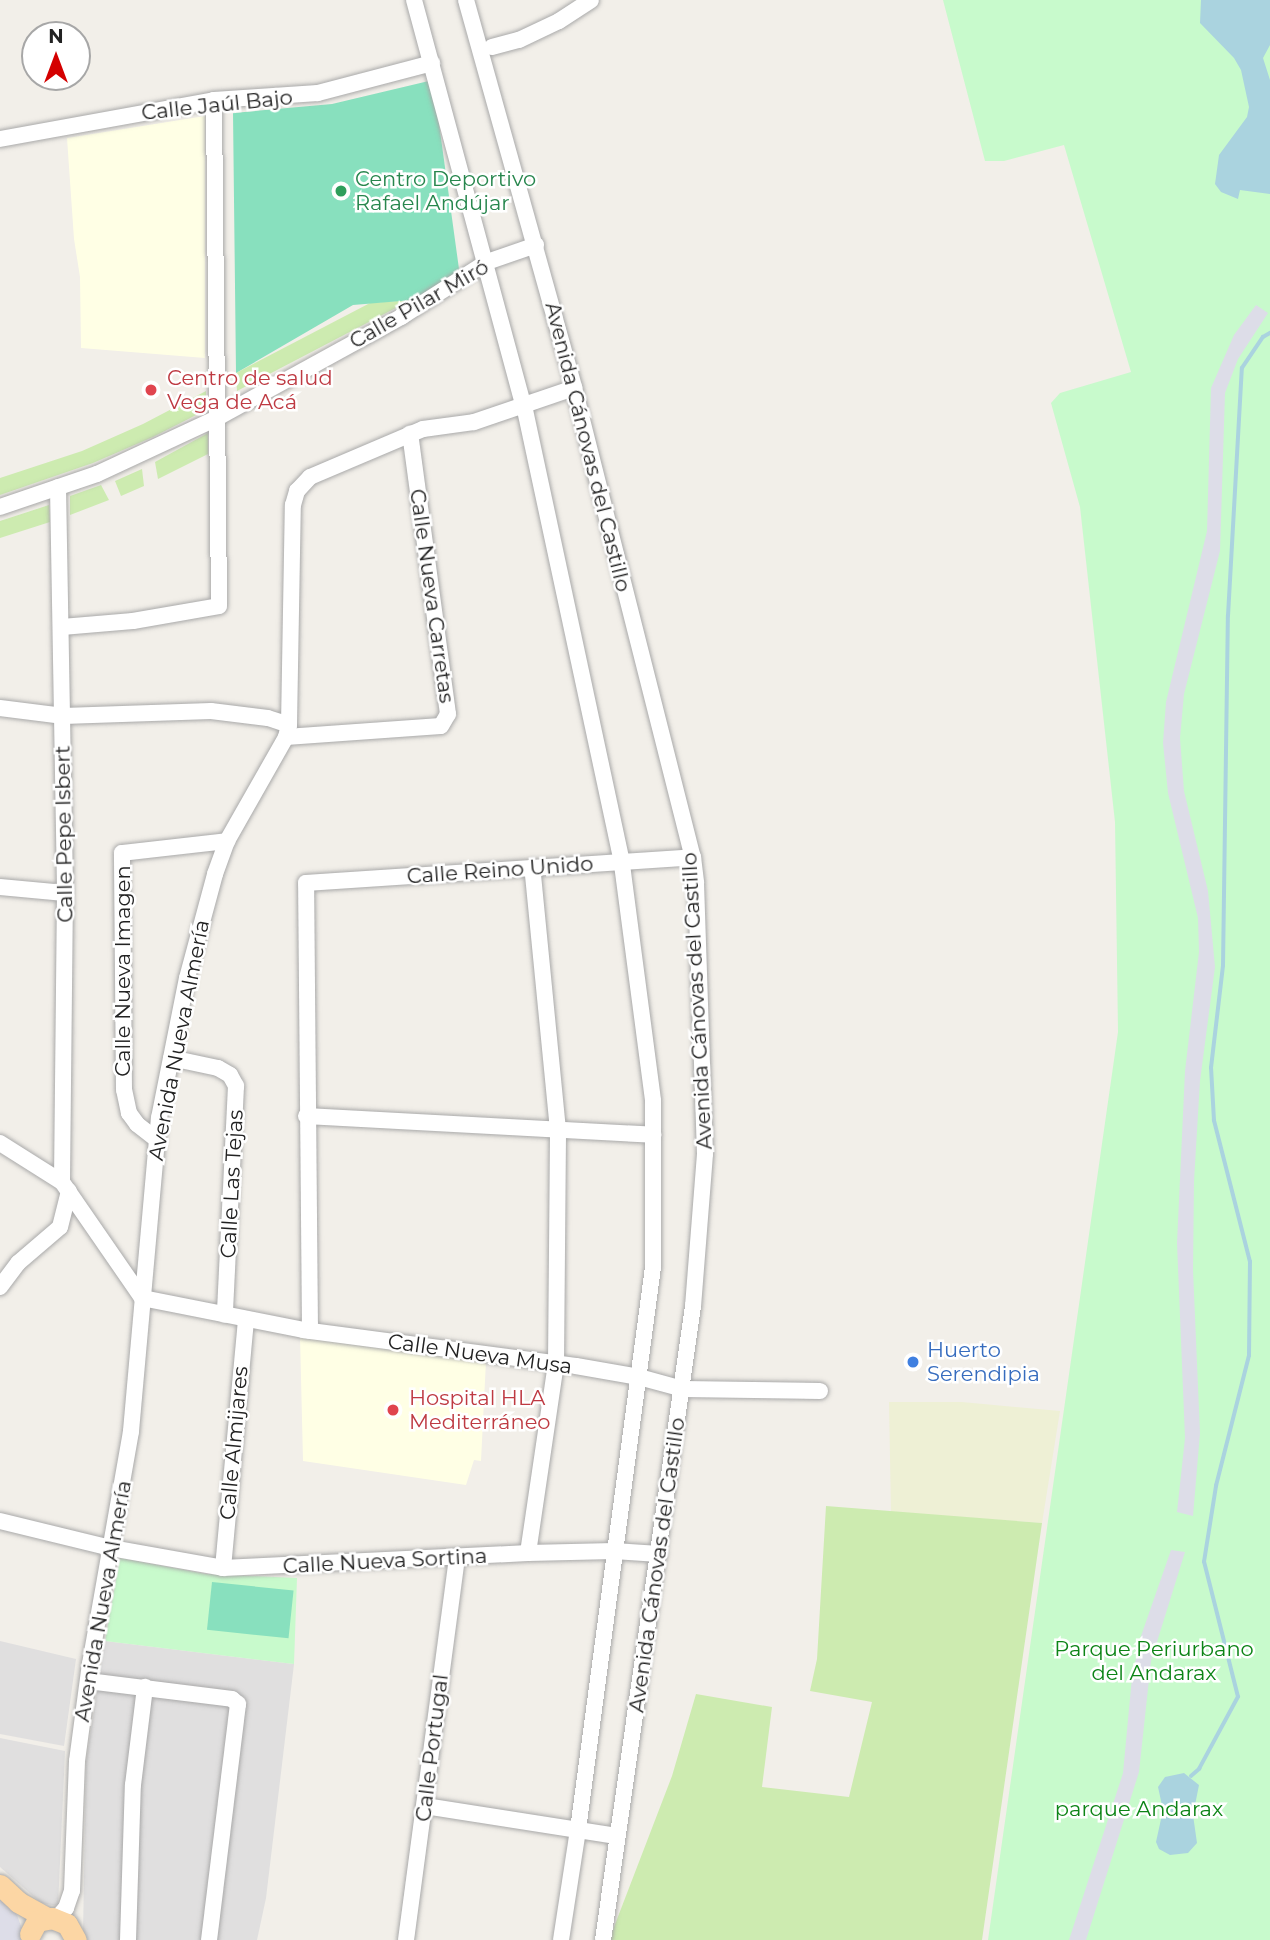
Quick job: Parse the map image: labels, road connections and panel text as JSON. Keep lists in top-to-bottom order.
{
  "streets": {
    "street": [
      "Calle Jaúl Bajo",
      "Calle Pilar Miró",
      "Avenida Cánovas del Castillo",
      "Calle Nueva Carretas",
      "Calle Pepe Isbert",
      "Calle Reino Unido",
      "Calle Nueva Imagen",
      "Avenida Nueva Almería",
      "Calle Las Tejas",
      "Calle Nueva Musa",
      "Calle Almijares",
      "Calle Nueva Sortina",
      "Calle Portugal"
    ]
  },
  "crossings": [
    ["Calle Pilar Miró", "Avenida Cánovas del Castillo"],
    ["Calle Pilar Miró", "Calle Pepe Isbert"],
    ["Avenida Cánovas del Castillo", "Calle Reino Unido"],
    ["Avenida Cánovas del Castillo", "Avenida Nueva Almería"],
    ["Avenida Cánovas del Castillo", "Calle Nueva Musa"],
    ["Avenida Cánovas del Castillo", "Calle Nueva Sortina"],
    ["Calle Nueva Carretas", "Avenida Nueva Almería"],
    ["Calle Nueva Imagen", "Avenida Nueva Almería"],
    ["Avenida Nueva Almería", "Calle Las Tejas"],
    ["Avenida Nueva Almería", "Calle Nueva Musa"],
    ["Avenida Nueva Almería", "Calle Nueva Sortina"],
    ["Calle Las Tejas", "Calle Nueva Musa"],
    ["Calle Nueva Musa", "Calle Almijares"],
    ["Calle Almijares", "Calle Nueva Sortina"],
    ["Calle Nueva Sortina", "Calle Portugal"]
  ],
  "parks": ["Parque Periurbano del Andarax", "parque Andarax"],
  "places": [
    "Centro Deportivo Rafael Andújar",
    "Centro de salud Vega de Acá",
    "Huerto Serendipia",
    "Hospital HLA Mediterráneo"
  ],
  "north": "top"
}
